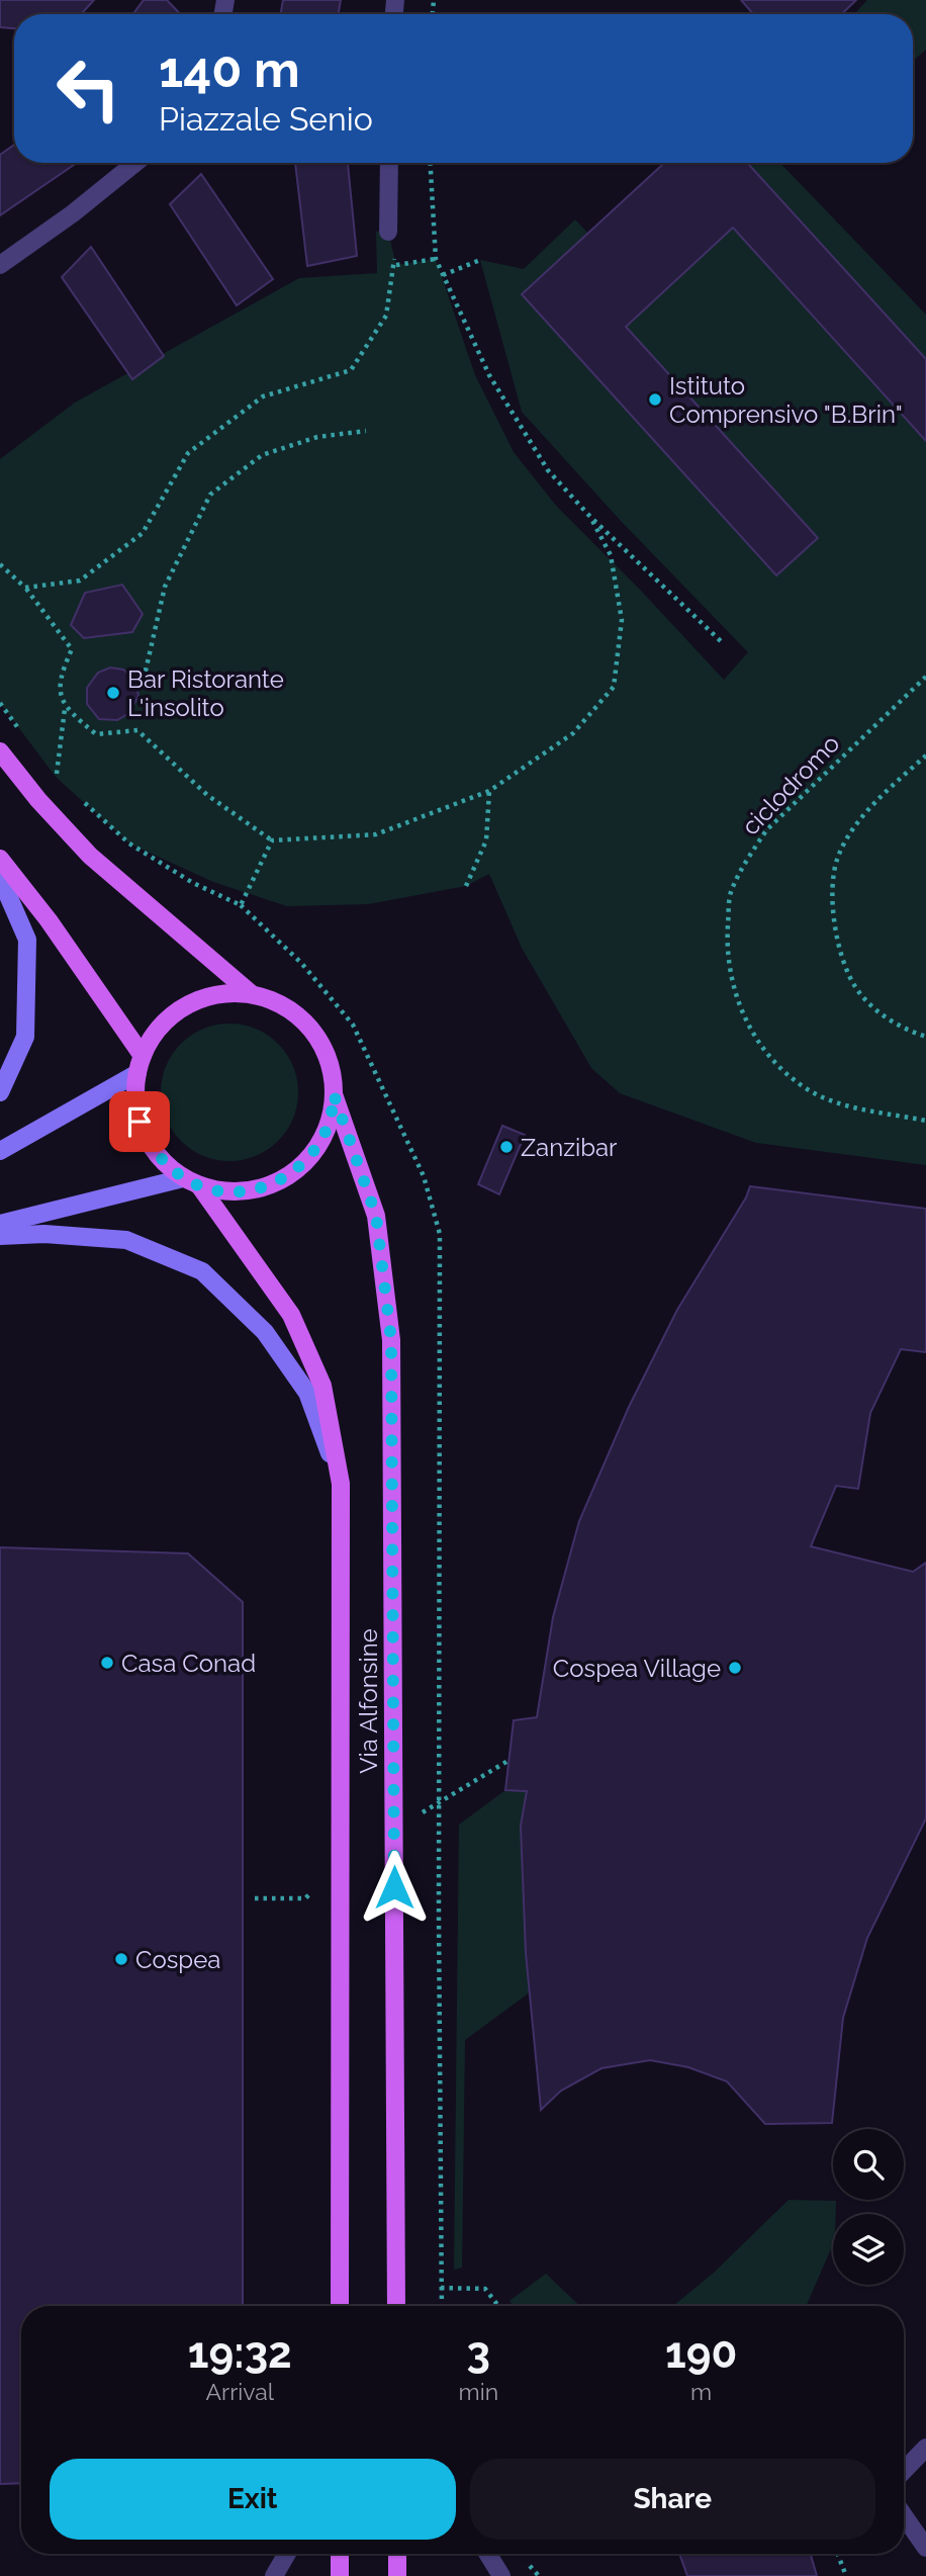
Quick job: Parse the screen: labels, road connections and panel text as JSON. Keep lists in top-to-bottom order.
{
  "streets": {
    "main road": ["Via Alfonsine"],
    "path": ["ciclodromo"]
  },
  "places": [
    "Istituto Comprensivo \"B.Brin\"",
    "Bar Ristorante L'insolito",
    "Zanzibar",
    "Casa Conad",
    "Cospea Village",
    "Cospea"
  ],
  "page": {
    "turn": ["140 m", "Piazzale Senio"],
    "eta": [
      "19:32",
      "Arrival",
      "3",
      "min",
      "190",
      "m"
    ],
    "buttons": ["Exit", "Share"]
  }
}
